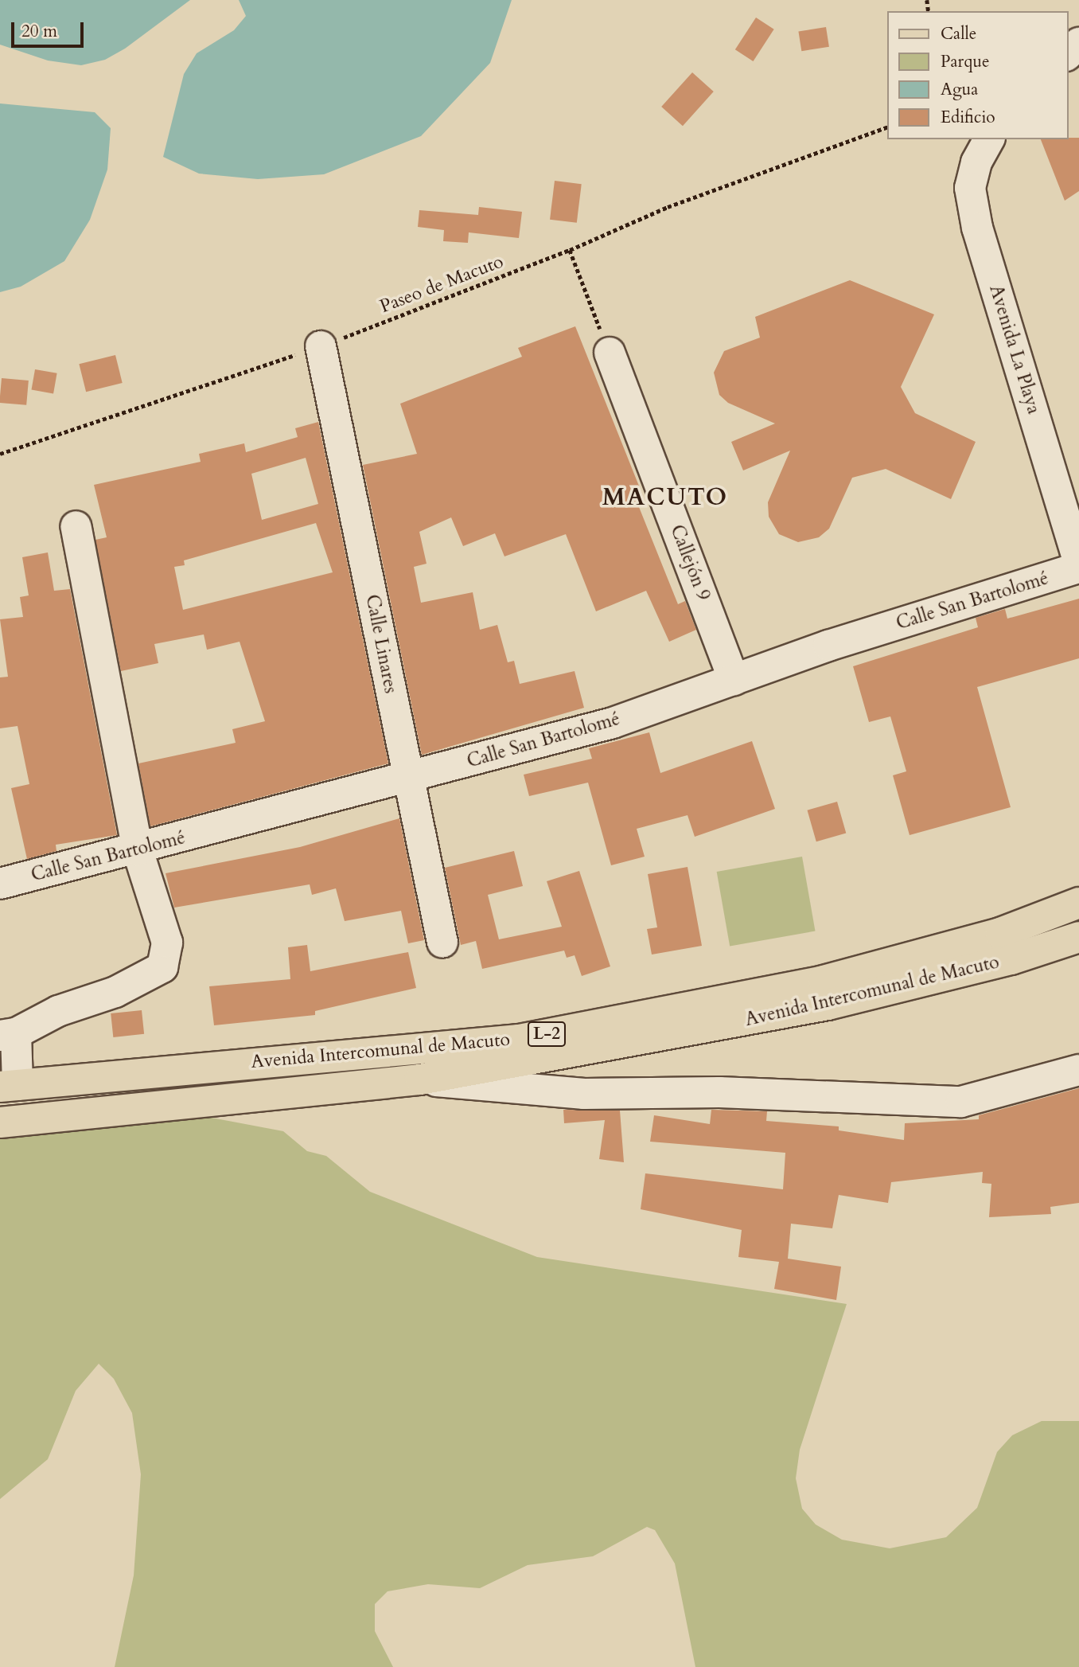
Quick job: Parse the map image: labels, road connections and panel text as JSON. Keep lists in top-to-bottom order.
{
  "streets": {
    "main road": ["Avenida Intercomunal de Macuto", "L-2"],
    "street": [
      "Avenida La Playa",
      "Callejón 9",
      "Calle San Bartolomé",
      "Calle Linares"
    ],
    "path": ["Paseo de Macuto"]
  },
  "crossings": [
    ["Paseo de Macuto", "Calle Linares"],
    ["Callejón 9", "Calle San Bartolomé"],
    ["Calle San Bartolomé", "Calle Linares"]
  ],
  "districts": ["MACUTO"],
  "legend": [
    "Calle",
    "Parque",
    "Agua",
    "Edificio"
  ],
  "scale_bar": "20 m"
}
